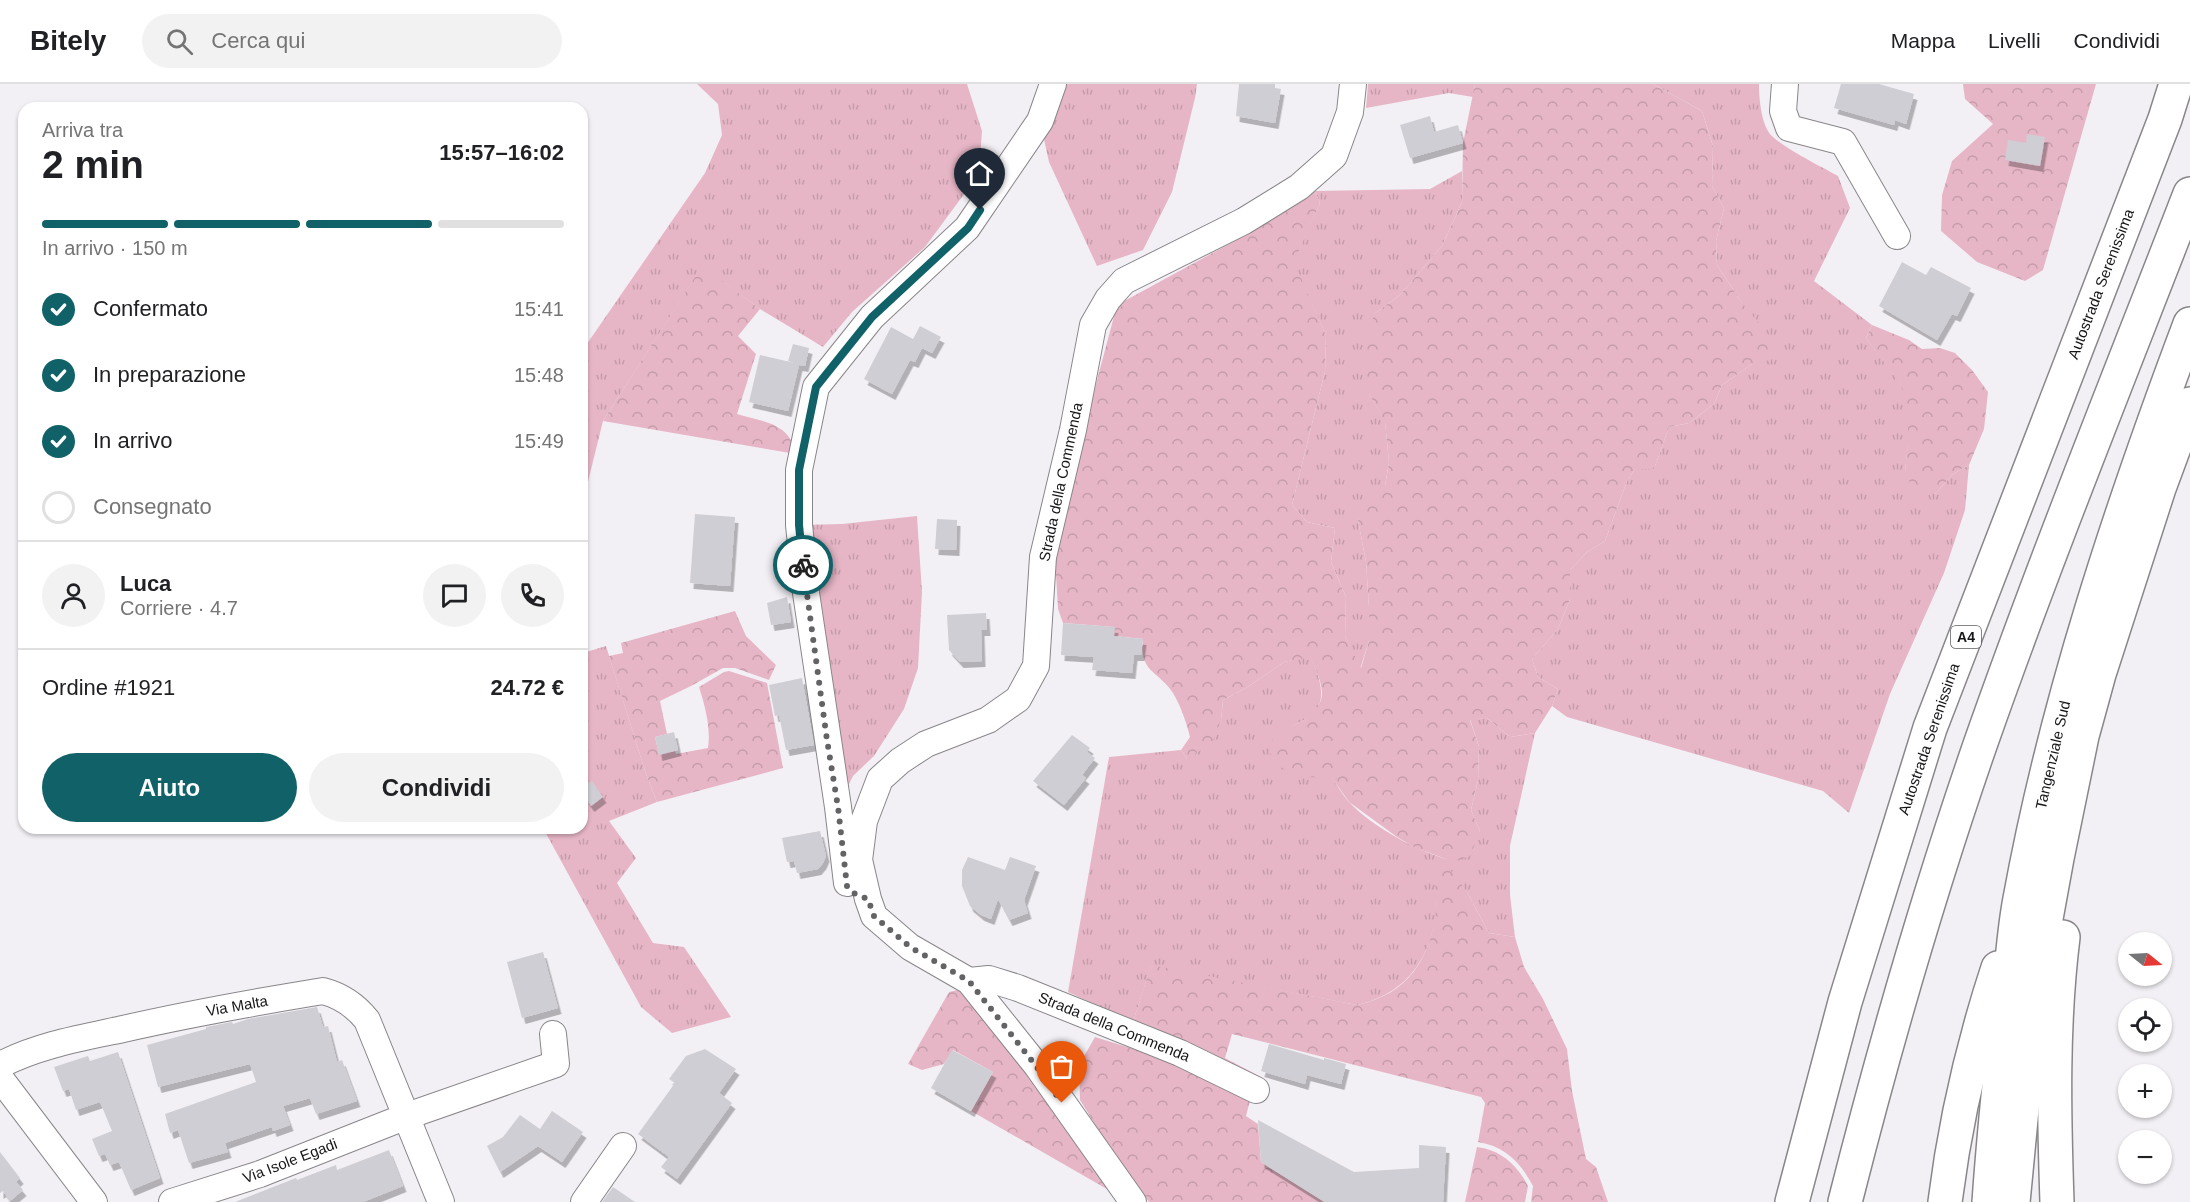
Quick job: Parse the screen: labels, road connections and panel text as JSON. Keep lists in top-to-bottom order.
{
  "streets": {
    "highway": ["Autostrada Serenissima", "A4", "Tangenziale Sud"],
    "street": ["Strada della Commenda", "Via Malta", "Via Isole Egadi"]
  },
  "crossings": [
    ["Via Malta", "Via Isole Egadi"]
  ],
  "north": "right",
  "page": {
    "header": "Bitely",
    "search": "Cerca qui",
    "nav": ["Mappa", "Livelli", "Condividi"],
    "heading": ["2 min", "Arriva tra", "15:57–16:02"],
    "panel": [
      "Luca",
      "Corriere · 4.7",
      "Ordine #1921",
      "24.72 €"
    ],
    "bar": "In arrivo · 150 m",
    "list": [
      ["Confermato", "15:41"],
      ["In preparazione", "15:48"],
      ["In arrivo", "15:49"],
      "Consegnato"
    ],
    "buttons": ["Aiuto", "Condividi"],
    "map_buttons": ["+", "−"]
  }
}
